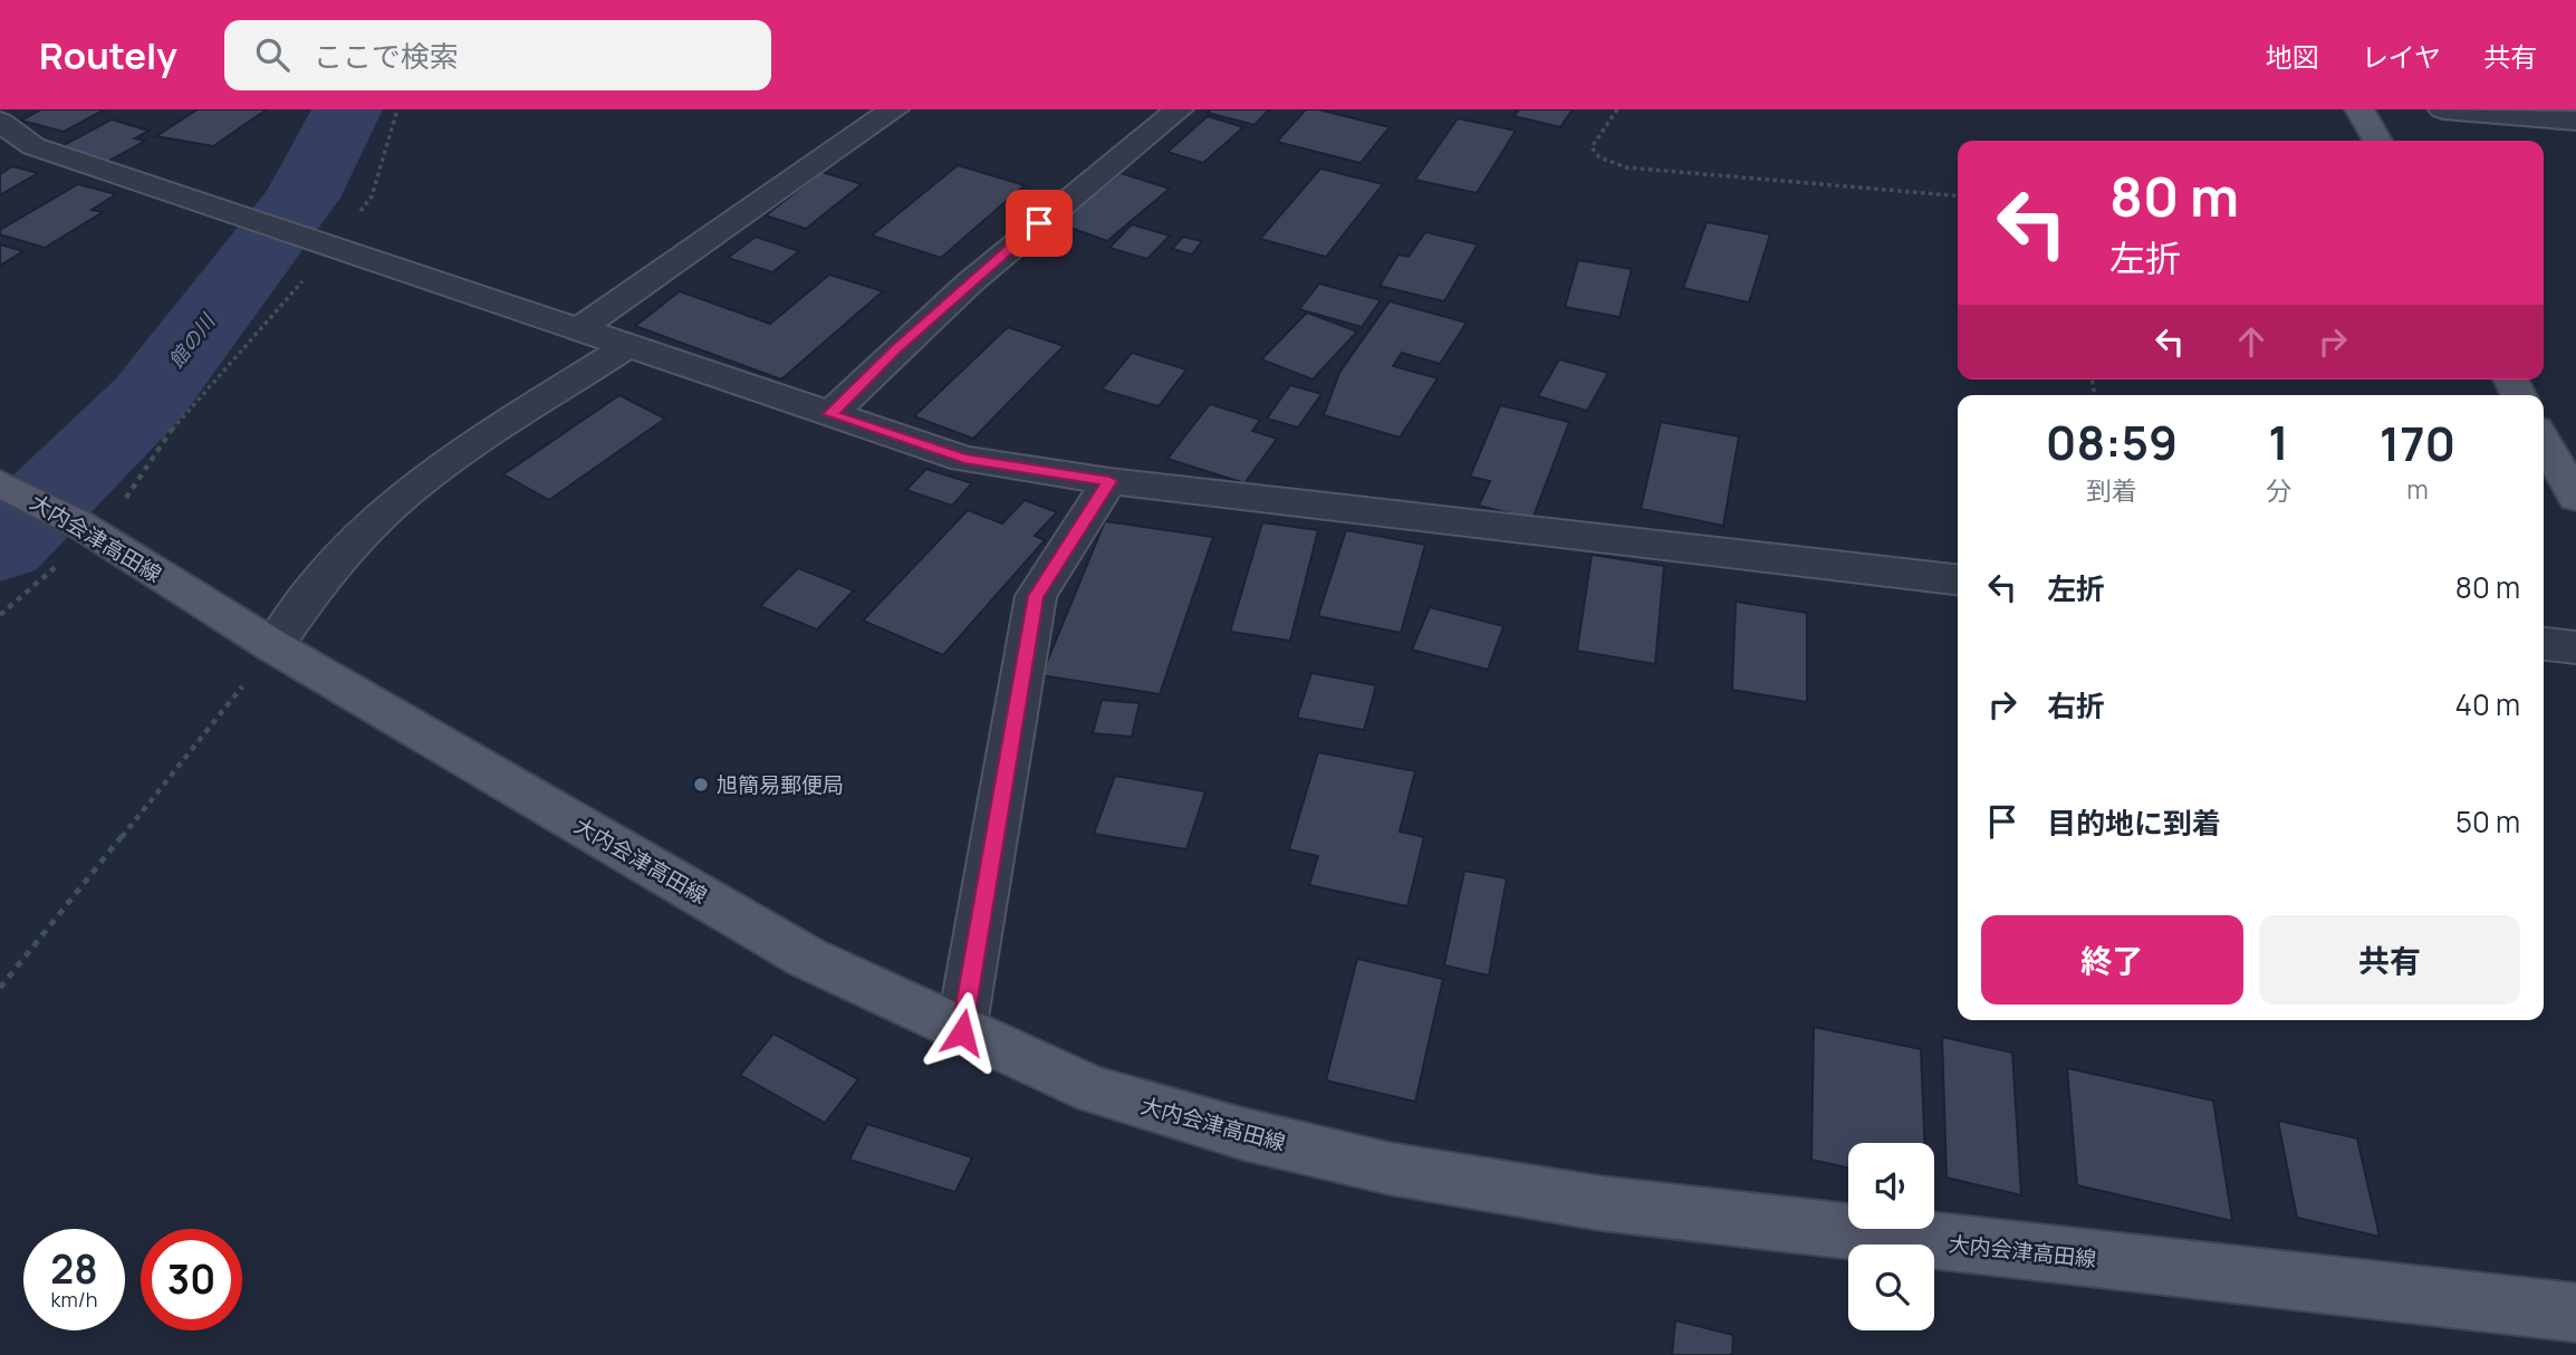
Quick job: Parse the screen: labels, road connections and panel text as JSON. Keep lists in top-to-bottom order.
{
  "streets": {
    "main road": ["大内会津高田線"]
  },
  "water": ["館の川"],
  "places": ["旭簡易郵便局"],
  "page": {
    "header": "Routely",
    "search": "ここで検索",
    "nav": ["地図", "レイヤ", "共有"],
    "turn": ["80 m", "左折"],
    "eta": [
      "08:59",
      "到着",
      "1",
      "分",
      "170",
      "m"
    ],
    "list": [
      {
        "name": "左折",
        "value": "80 m"
      },
      {
        "name": "右折",
        "value": "40 m"
      },
      {
        "name": "目的地に到着",
        "value": "50 m"
      }
    ],
    "buttons": ["終了", "共有"],
    "speed": "28 km/h",
    "limit": "30"
  }
}
